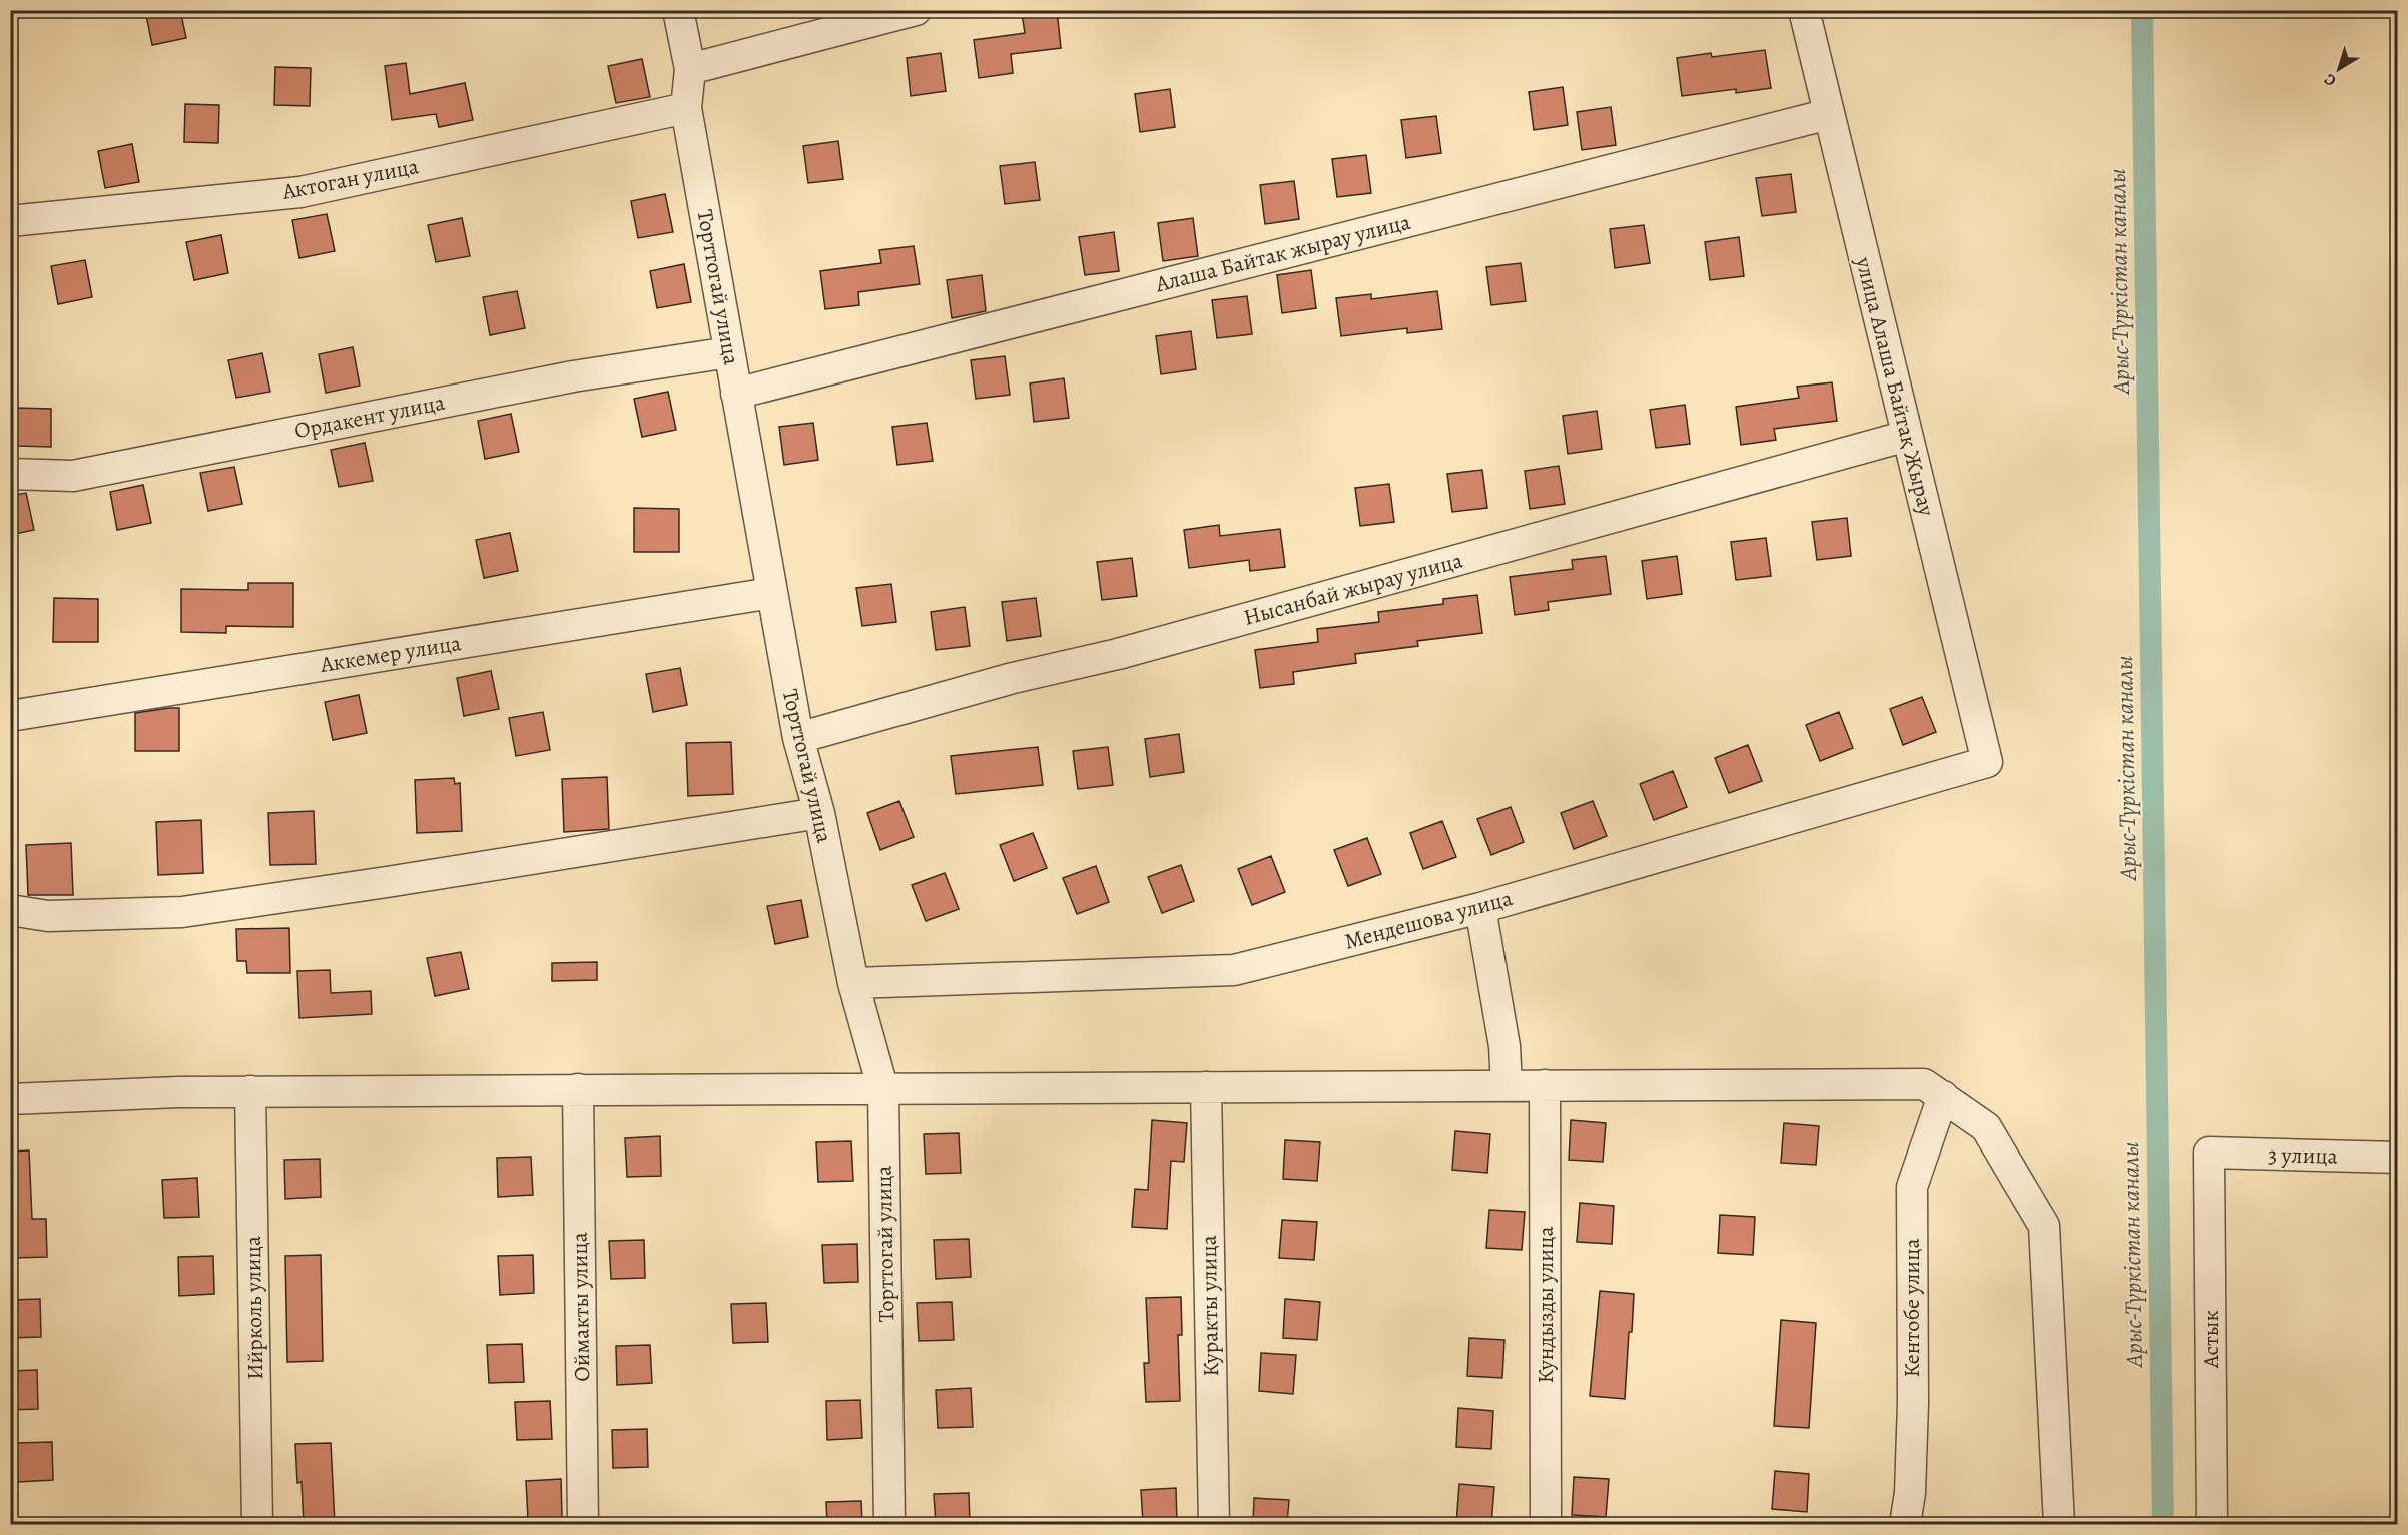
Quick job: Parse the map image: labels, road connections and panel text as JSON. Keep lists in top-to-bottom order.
{
  "streets": {
    "street": [
      "Актоган улица",
      "Алаша Байтак жырау улица",
      "Торттогай улица",
      "улица Алаша Байтақ Жырау",
      "Ордакент улица",
      "Нысанбай жырау улица",
      "Аккемер улица",
      "Мендешова улица",
      "3 улица",
      "Кундызды улица",
      "Куракты улица",
      "Оймакты улица",
      "Ийрколь улица",
      "Кентобе улица",
      "Астык"
    ]
  },
  "crossings": [
    ["Актоган улица", "Торттогай улица"],
    ["Алаша Байтак жырау улица", "Торттогай улица"],
    ["Алаша Байтак жырау улица", "улица Алаша Байтақ Жырау"],
    ["Торттогай улица", "Ордакент улица"],
    ["Торттогай улица", "Нысанбай жырау улица"],
    ["Торттогай улица", "Аккемер улица"],
    ["Торттогай улица", "Мендешова улица"],
    ["улица Алаша Байтақ Жырау", "Нысанбай жырау улица"],
    ["улица Алаша Байтақ Жырау", "Мендешова улица"],
    ["3 улица", "Астык"]
  ],
  "water": ["Арыс-Түркістан каналы"],
  "north": "bottom left"
}
